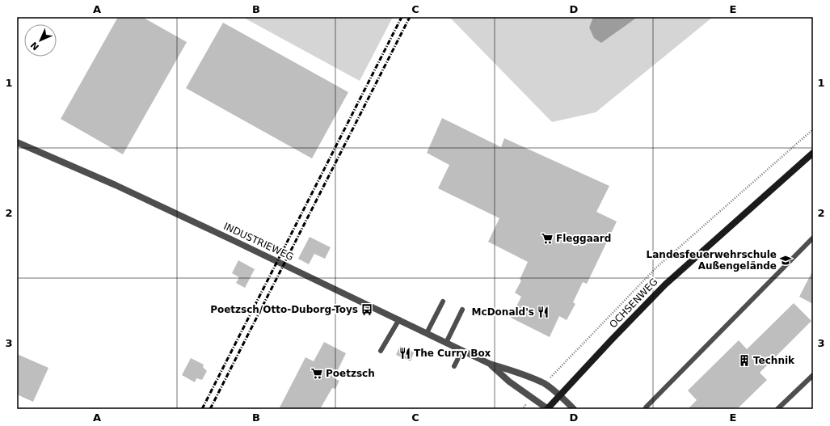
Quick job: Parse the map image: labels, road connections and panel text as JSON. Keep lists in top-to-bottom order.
{
  "streets": {
    "main road": ["OCHSENWEG"],
    "street": ["INDUSTRIEWEG"]
  },
  "crossings": [
    ["INDUSTRIEWEG", "OCHSENWEG"]
  ],
  "places": {
    "supermarket": ["Fleggaard", "Poetzsch"],
    "school or university": ["Landesfeuerwehrschule Außengelände"],
    "bus stop": ["Poetzsch/Otto-Duborg-Toys"],
    "restaurant": ["McDonald's", "The Curry Box"],
    "building": ["Technik"]
  },
  "north": "bottom left",
  "grid": {
    "columns": [
      "A",
      "B",
      "C",
      "D",
      "E"
    ],
    "rows": ["1", "2", "3"]
  }
}
